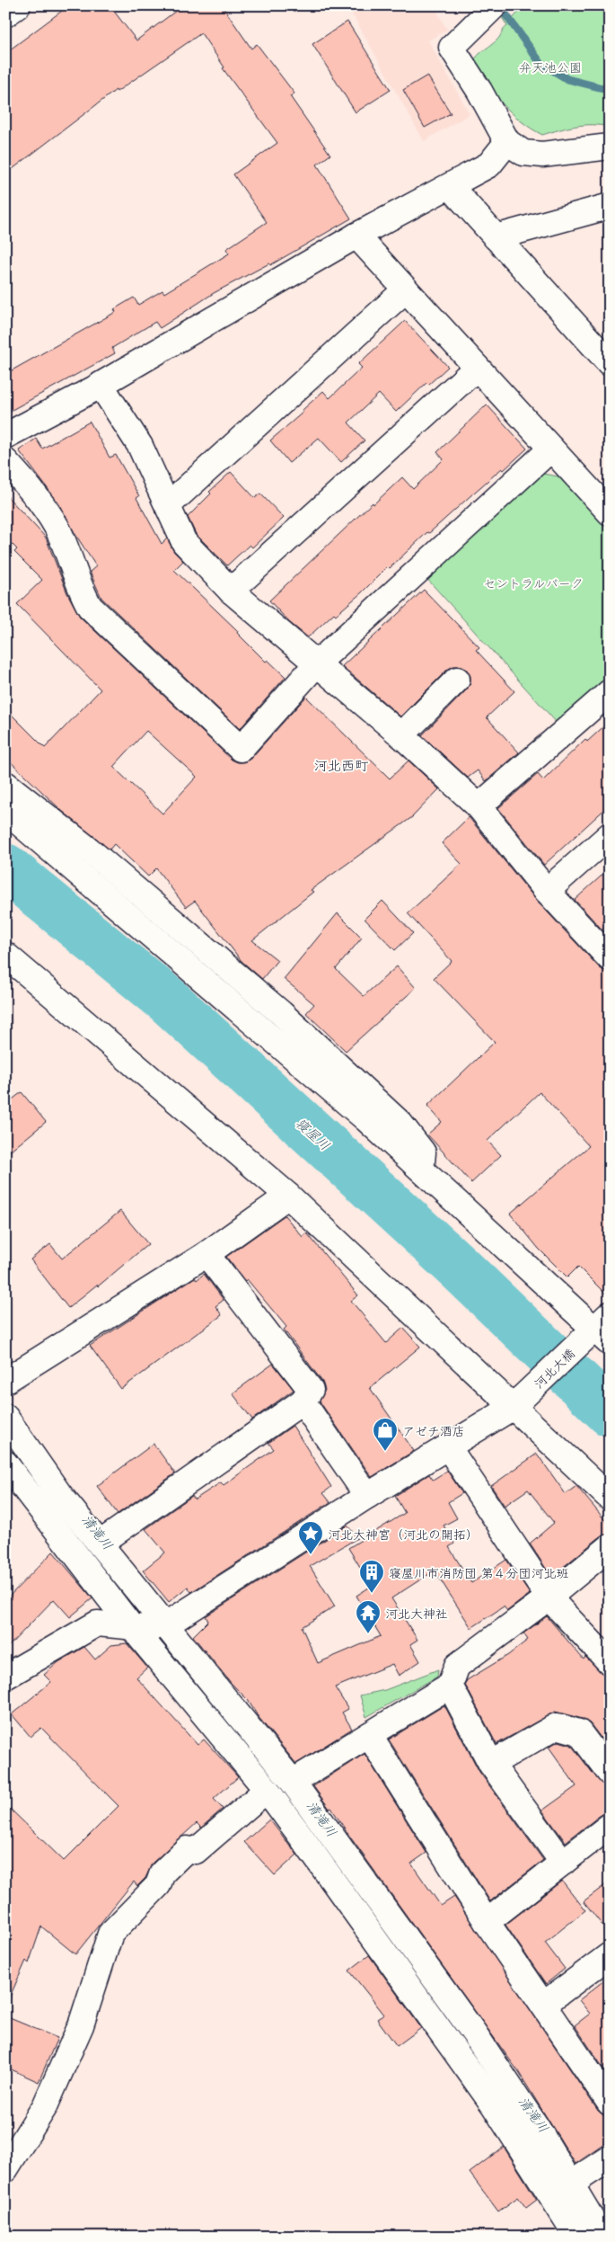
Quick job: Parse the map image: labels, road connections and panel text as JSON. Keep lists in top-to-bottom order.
{
  "streets": {
    "street": ["河北大橋"]
  },
  "districts": ["河北西町"],
  "water": ["寝屋川", "清滝川"],
  "parks": ["弁天池公園", "セントラルパーク"],
  "places": {
    "shop": ["アゼチ酒店"],
    "place": ["河北大神宮（河北の開拓）"],
    "building": ["寝屋川市消防団 第４分団河北班"],
    "temple": ["河北大神社"]
  }
}
